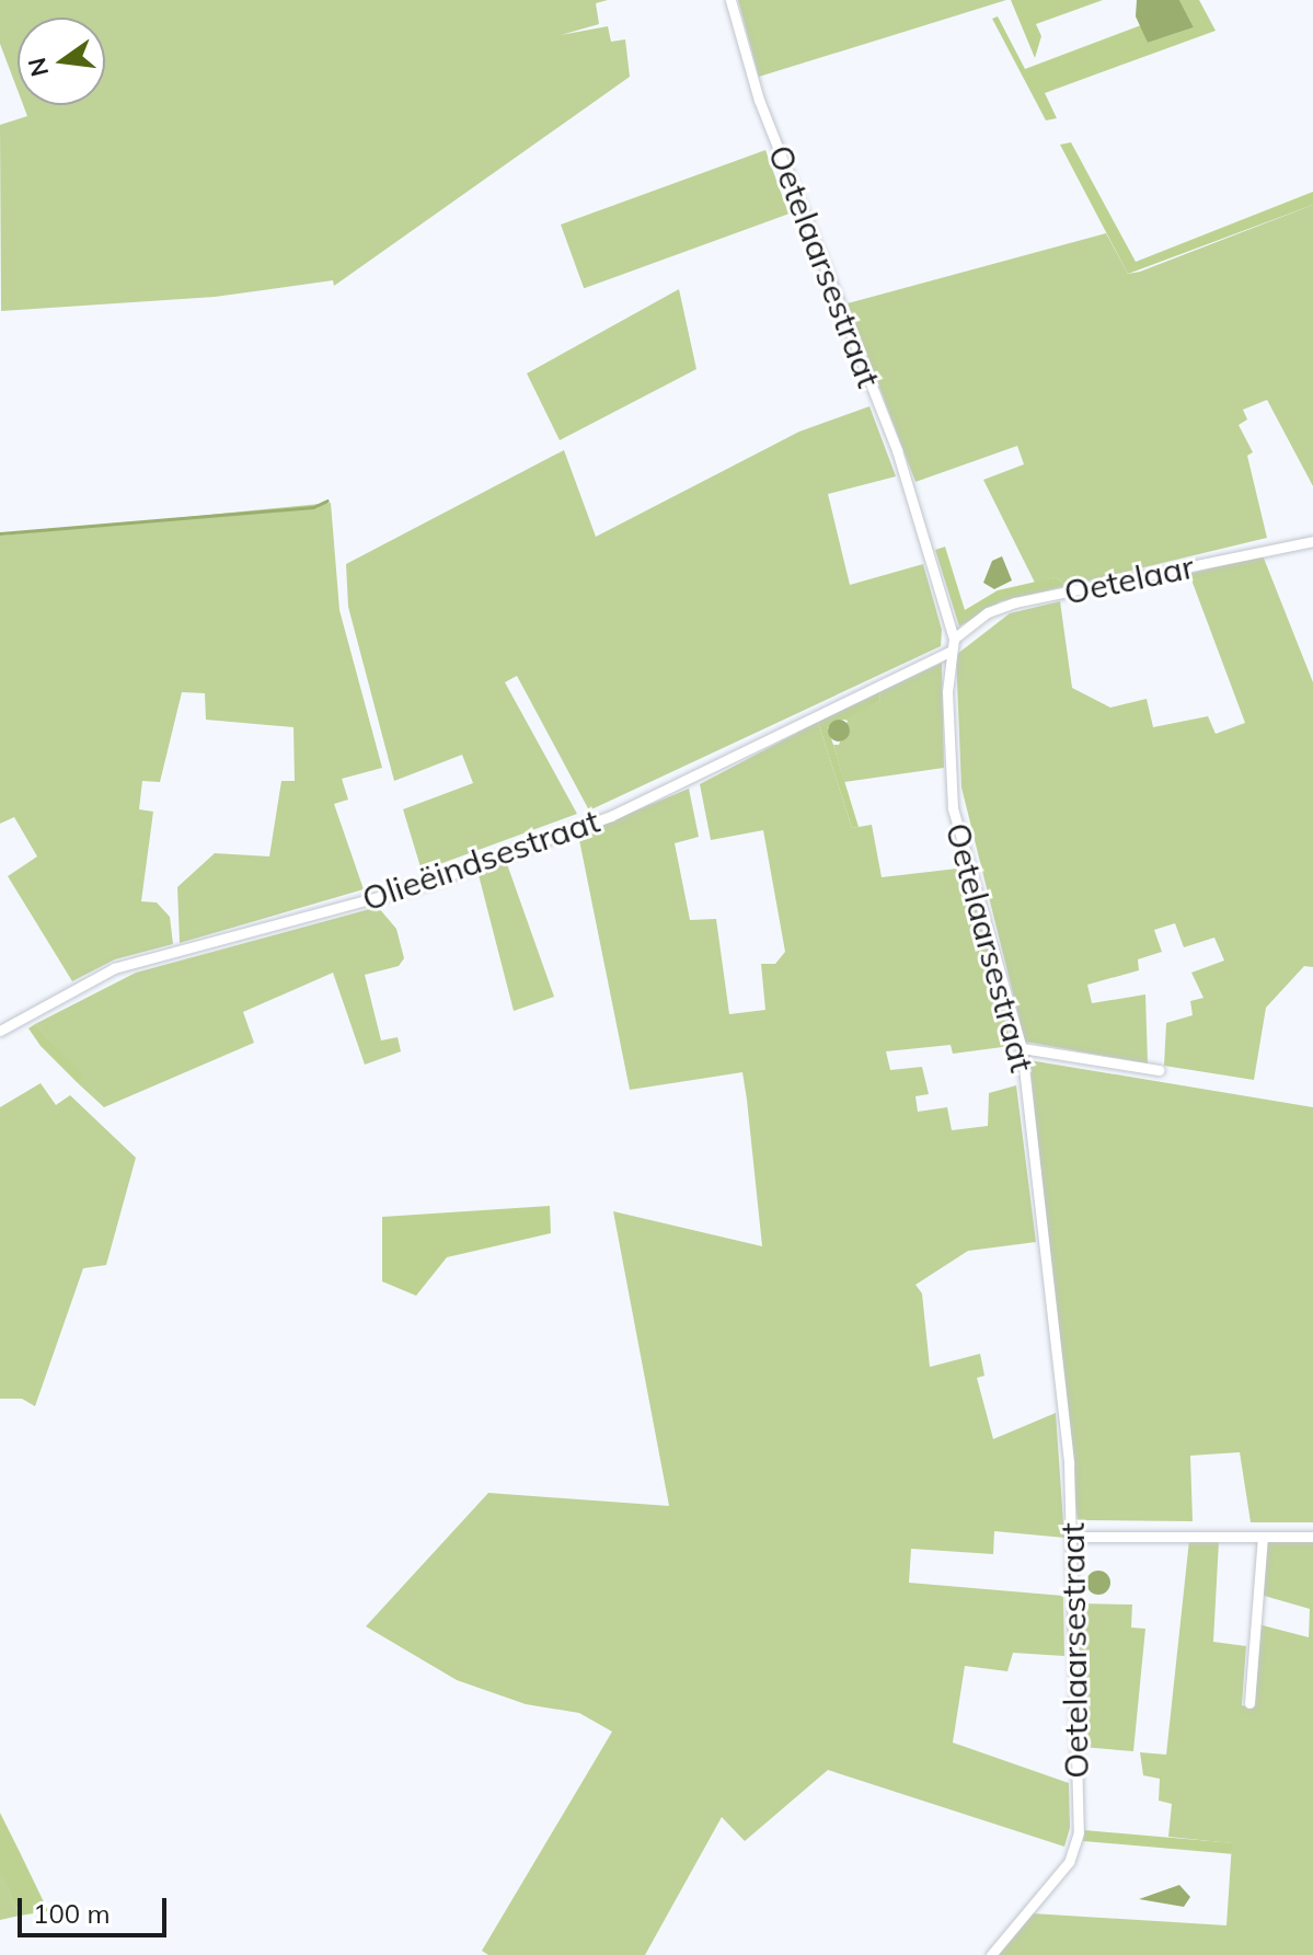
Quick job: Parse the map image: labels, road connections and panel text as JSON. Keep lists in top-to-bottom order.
{
  "streets": {
    "street": ["Oetelaarsestraat", "Oetelaar", "Olieëindsestraat"]
  },
  "crossings": [
    ["Oetelaarsestraat", "Oetelaar"],
    ["Oetelaarsestraat", "Olieëindsestraat"]
  ],
  "scale_bar": "100 m",
  "north": "left"
}
